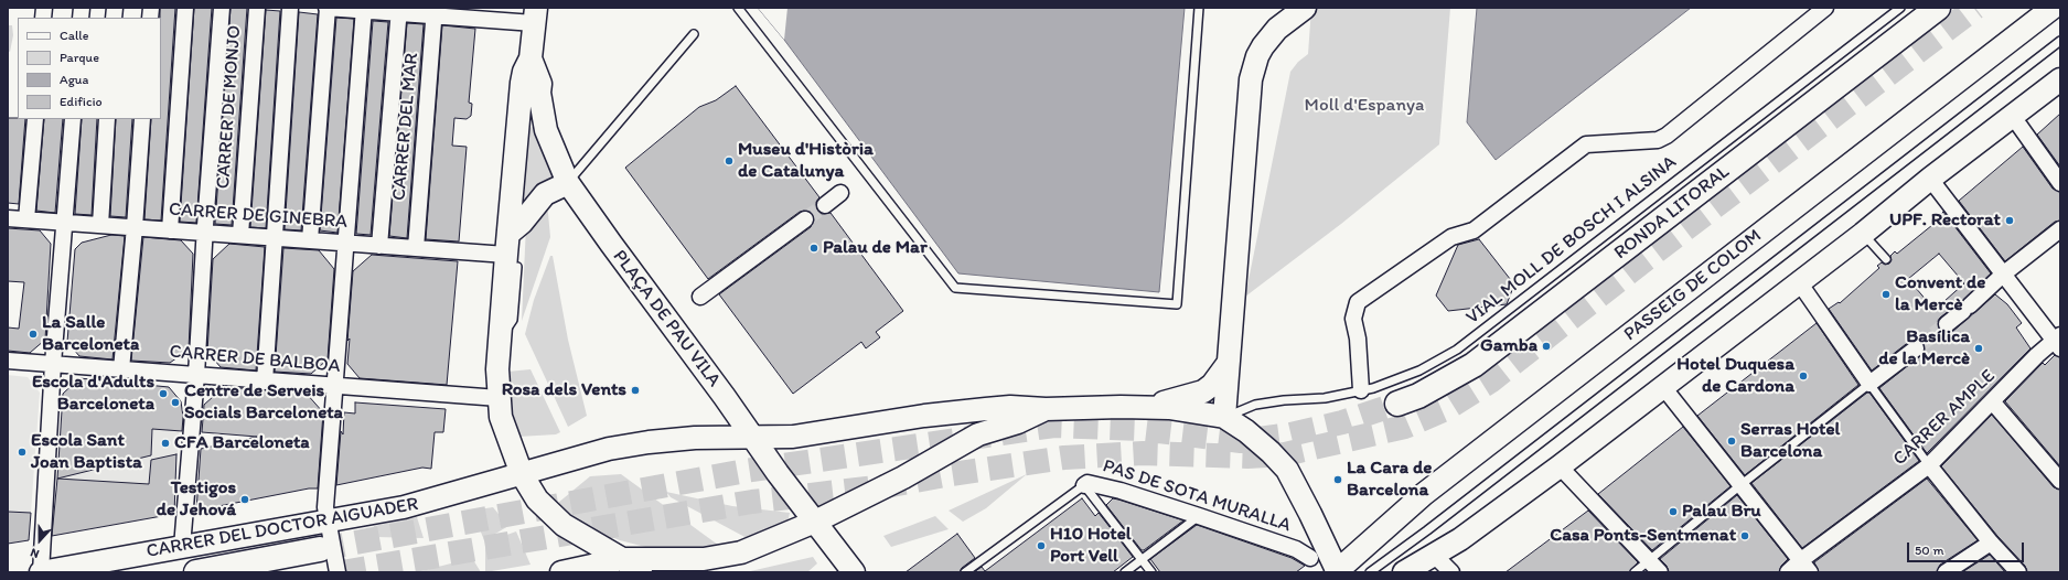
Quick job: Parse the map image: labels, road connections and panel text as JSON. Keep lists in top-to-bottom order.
{
  "streets": {
    "highway": ["RONDA LITORAL"],
    "main road": ["PASSEIG DE COLOM", "PLAÇA DE PAU VILA", "CARRER DEL DOCTOR AIGUADER"],
    "street": [
      "CARRER DE MONJO",
      "CARRER DEL MAR",
      "CARRER DE GINEBRA",
      "CARRER DE BALBOA",
      "CARRER AMPLE",
      "PAS DE SOTA MURALLA"
    ],
    "lane": ["VIAL MOLL DE BOSCH I ALSINA"]
  },
  "crossings": [
    ["CARRER DE MONJO", "CARRER DE GINEBRA"],
    ["CARRER DEL MAR", "CARRER DE GINEBRA"]
  ],
  "parks": ["Moll d'Espanya"],
  "places": [
    "Museu d'Història de Catalunya",
    "UPF. Rectorat",
    "Palau de Mar",
    "Convent de la Mercè",
    "La Salle Barceloneta",
    "Gamba",
    "Basílica de la Mercè",
    "Hotel Duquesa de Cardona",
    "Rosa dels Vents",
    "Escola d'Adults Barceloneta",
    "Centre de Serveis Socials Barceloneta",
    "Serras Hotel Barcelona",
    "CFA Barceloneta",
    "Escola Sant Joan Baptista",
    "La Cara de Barcelona",
    "Testigos de Jehová",
    "Palau Bru",
    "Casa Ponts-Sentmenat",
    "H10 Hotel Port Vell"
  ],
  "legend": [
    "Calle",
    "Parque",
    "Agua",
    "Edificio"
  ],
  "scale_bar": "50 m",
  "north": "bottom"
}
